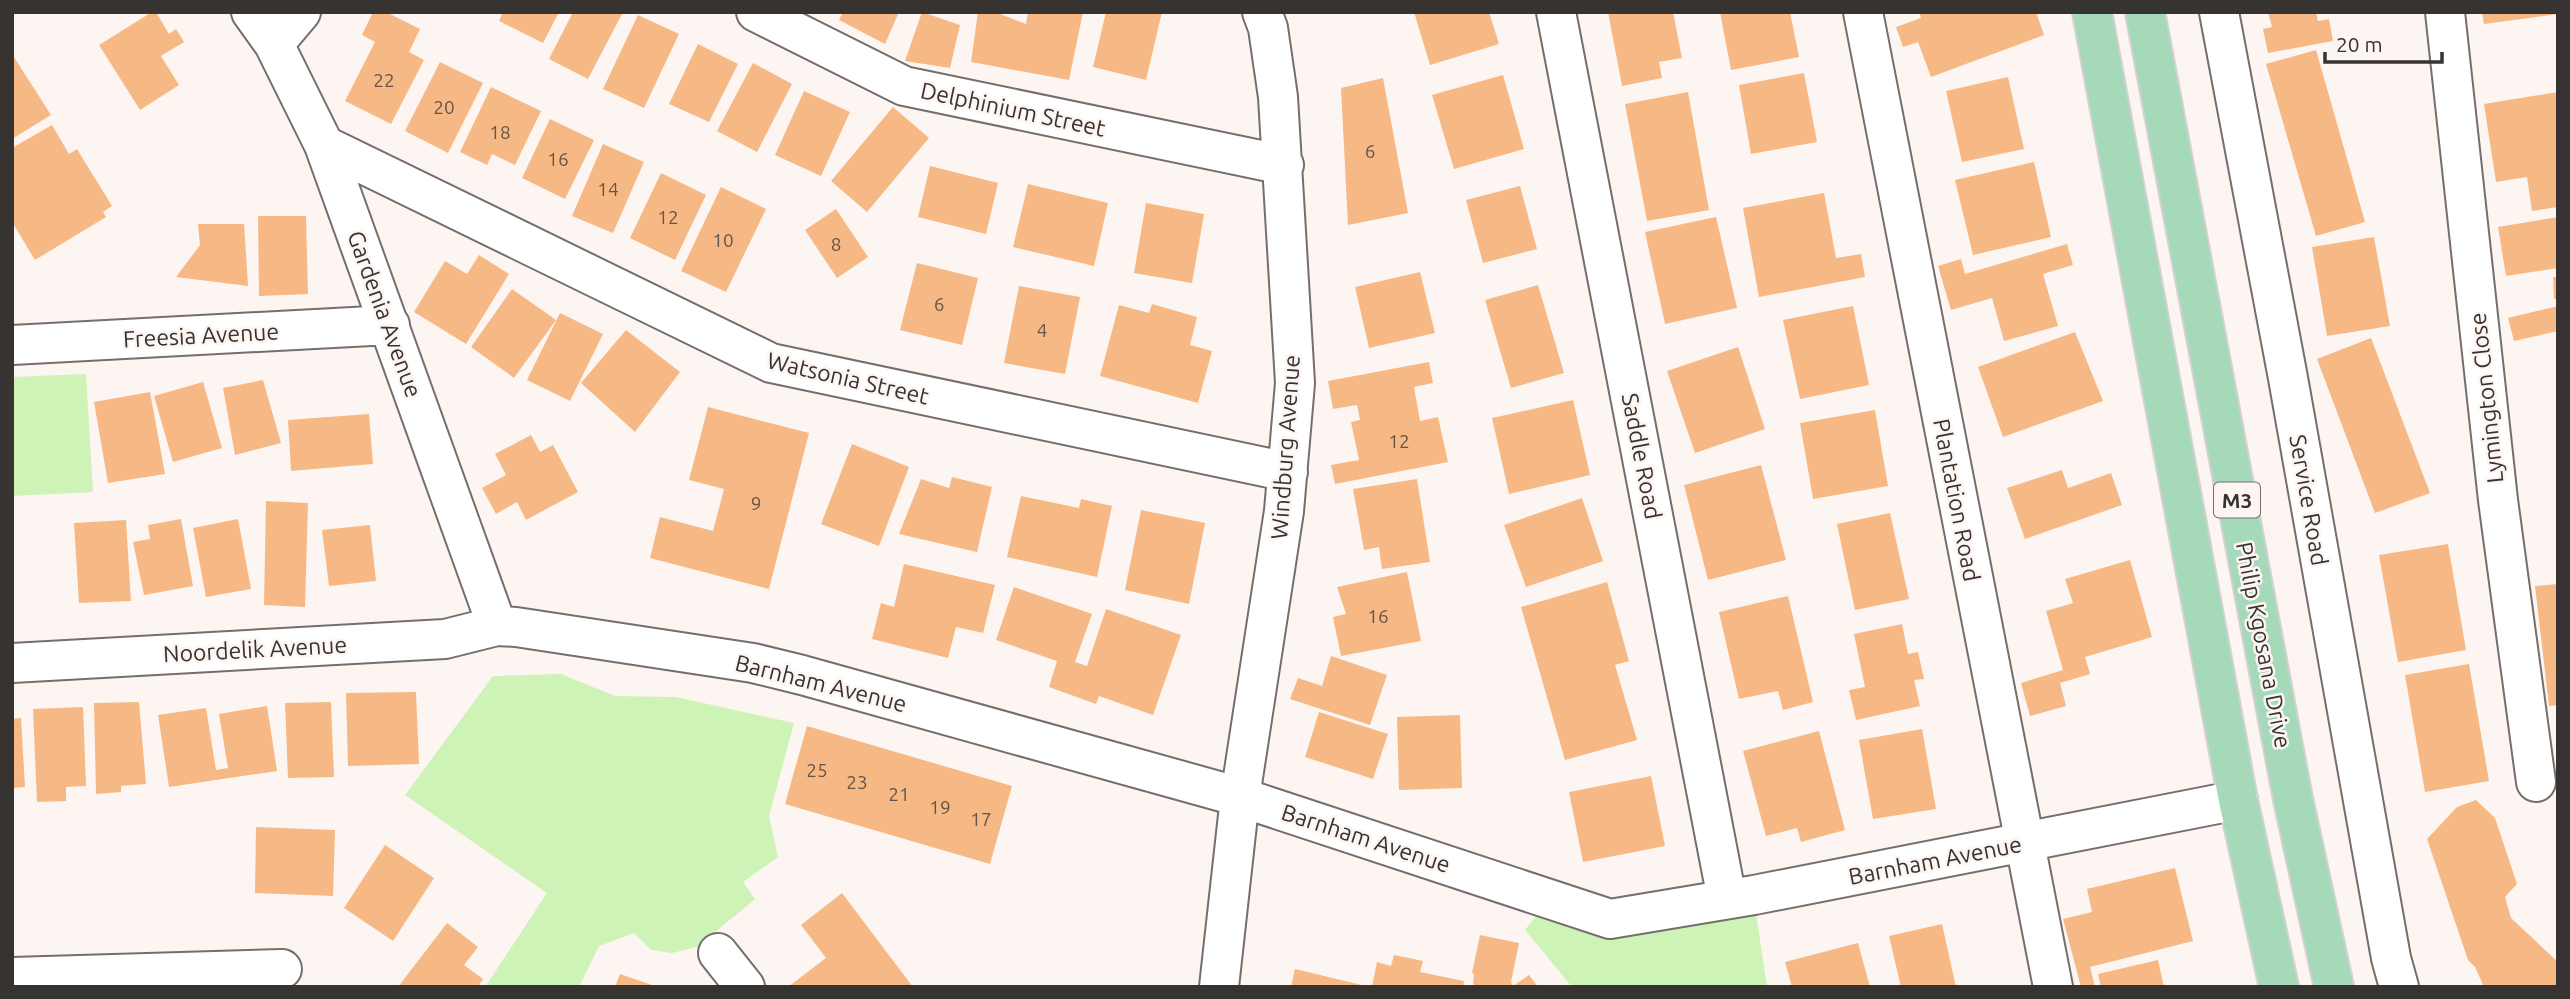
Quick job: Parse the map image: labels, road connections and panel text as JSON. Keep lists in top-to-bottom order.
{
  "streets": {
    "main road": ["M3", "Philip Kgosana Drive"],
    "street": [
      "Delphinium Street",
      "Gardenia Avenue",
      "Freesia Avenue",
      "Watsonia Street",
      "Lymington Close",
      "Windburg Avenue",
      "Saddle Road",
      "Plantation Road",
      "Service Road",
      "Noordelik Avenue",
      "Barnham Avenue"
    ]
  },
  "crossings": [
    ["Delphinium Street", "Windburg Avenue"],
    ["Gardenia Avenue", "Freesia Avenue"],
    ["Gardenia Avenue", "Watsonia Street"],
    ["Gardenia Avenue", "Noordelik Avenue"],
    ["Gardenia Avenue", "Barnham Avenue"],
    ["Watsonia Street", "Windburg Avenue"],
    ["Windburg Avenue", "Barnham Avenue"],
    ["Saddle Road", "Barnham Avenue"],
    ["Plantation Road", "Barnham Avenue"],
    ["M3", "Barnham Avenue"],
    ["Noordelik Avenue", "Barnham Avenue"]
  ],
  "house_numbers": [
    "22",
    "20",
    "18",
    "6",
    "16",
    "14",
    "12",
    "10",
    "8",
    "6",
    "4",
    "12",
    "9",
    "16",
    "25",
    "23",
    "21",
    "19",
    "17"
  ],
  "scale_bar": "20 m"
}
